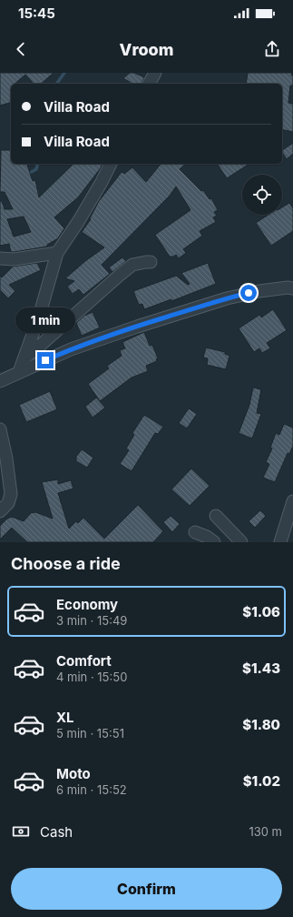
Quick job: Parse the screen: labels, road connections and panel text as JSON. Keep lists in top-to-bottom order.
{
  "page": {
    "status": "15:45",
    "header": "Vroom",
    "banner": ["Villa Road", "Villa Road"],
    "bubble": "1 min",
    "heading": "Choose a ride",
    "list": [
      {
        "name": "Economy",
        "note": "3 min · 15:49",
        "value": "$1.06"
      },
      {
        "name": "Comfort",
        "note": "4 min · 15:50",
        "value": "$1.43"
      },
      {
        "name": "XL",
        "note": "5 min · 15:51",
        "value": "$1.80"
      },
      {
        "name": "Moto",
        "note": "6 min · 15:52",
        "value": "$1.02"
      }
    ],
    "pay": ["Cash", "130 m"],
    "buttons": "Confirm"
  }
}
